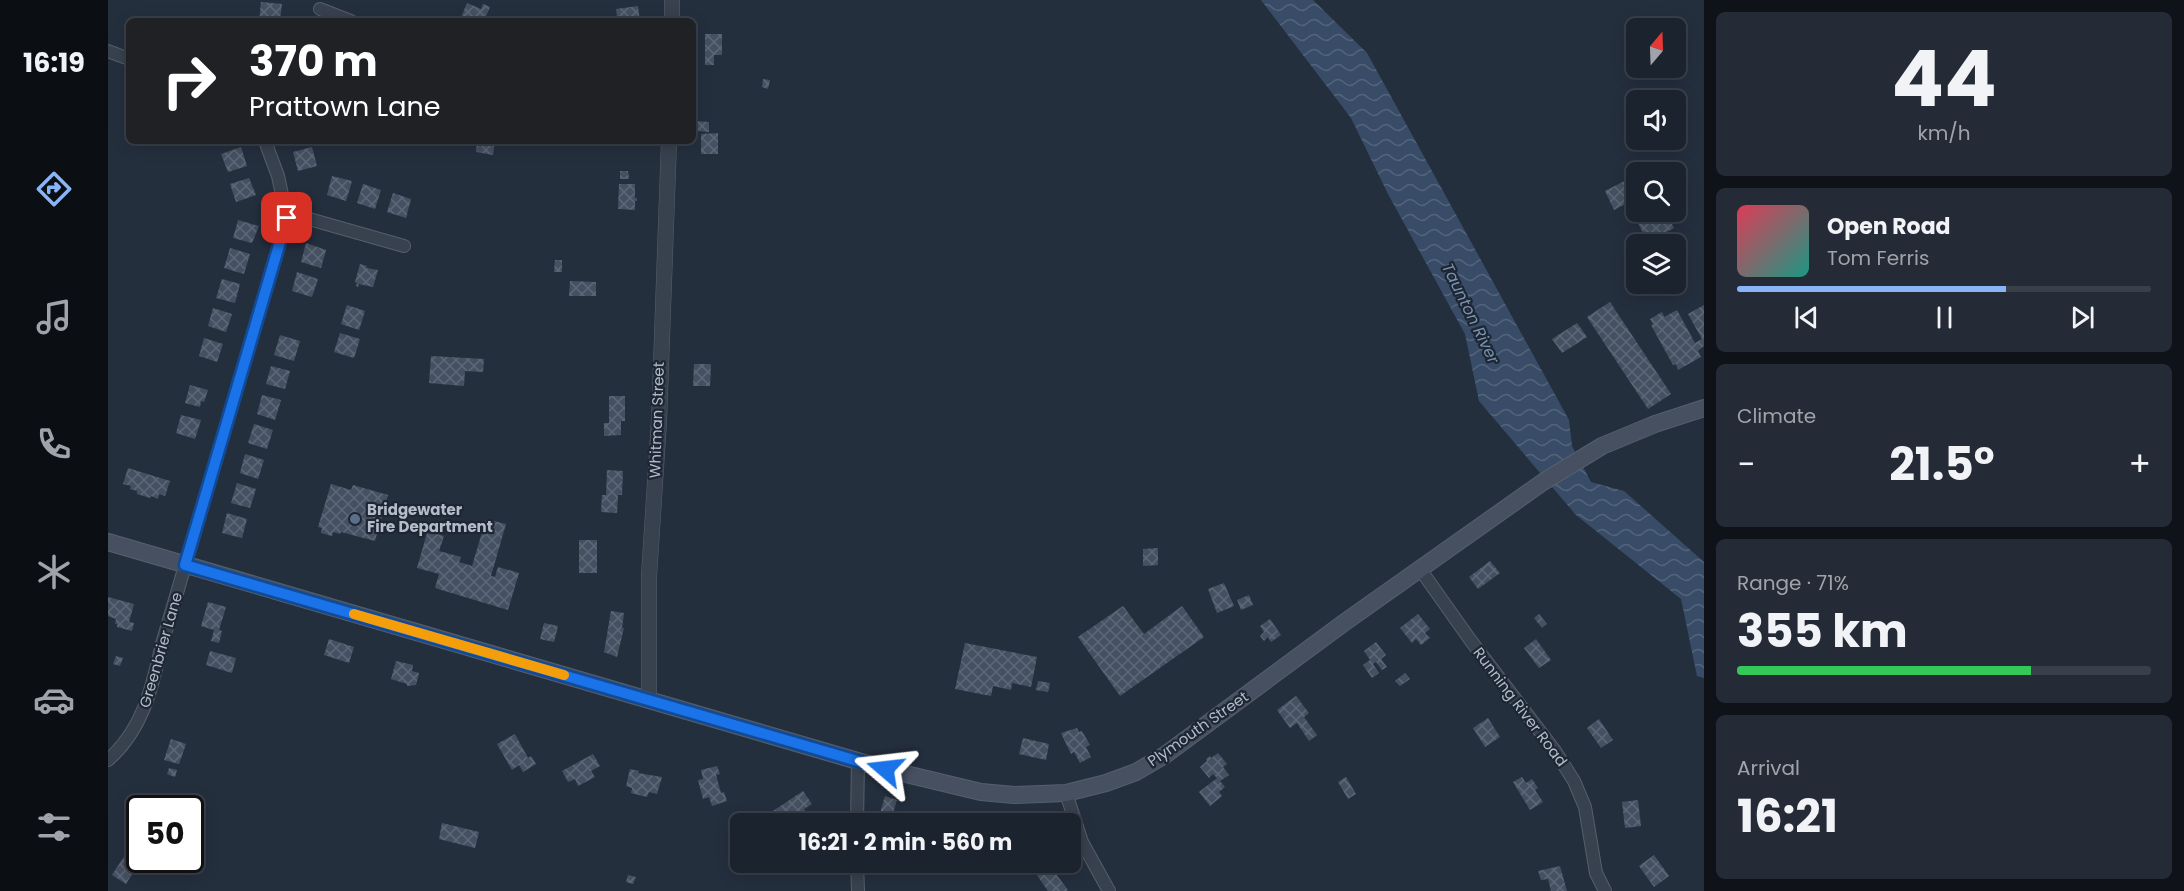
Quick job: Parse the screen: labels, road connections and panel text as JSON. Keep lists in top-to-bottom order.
{
  "streets": {
    "main road": ["Plymouth Street"],
    "street": ["Whitman Street", "Greenbrier Lane", "Running River Road"]
  },
  "crossings": [
    ["Whitman Street", "Plymouth Street"],
    ["Greenbrier Lane", "Plymouth Street"],
    ["Running River Road", "Plymouth Street"]
  ],
  "water": ["Taunton River"],
  "places": ["Bridgewater Fire Department"],
  "north": "top",
  "page": {
    "tabs": "16:19",
    "tile": [
      ["44", "km/h"],
      "Climate",
      ["Range · 71%", "355 km"],
      ["Arrival", "16:21"]
    ],
    "turn": ["370 m", "Prattown Lane"],
    "song": ["Open Road", "Tom Ferris"],
    "heat": ["−", "21.5°", "+"],
    "limit": "50",
    "trip": "16:21 · 2 min · 560 m"
  }
}
